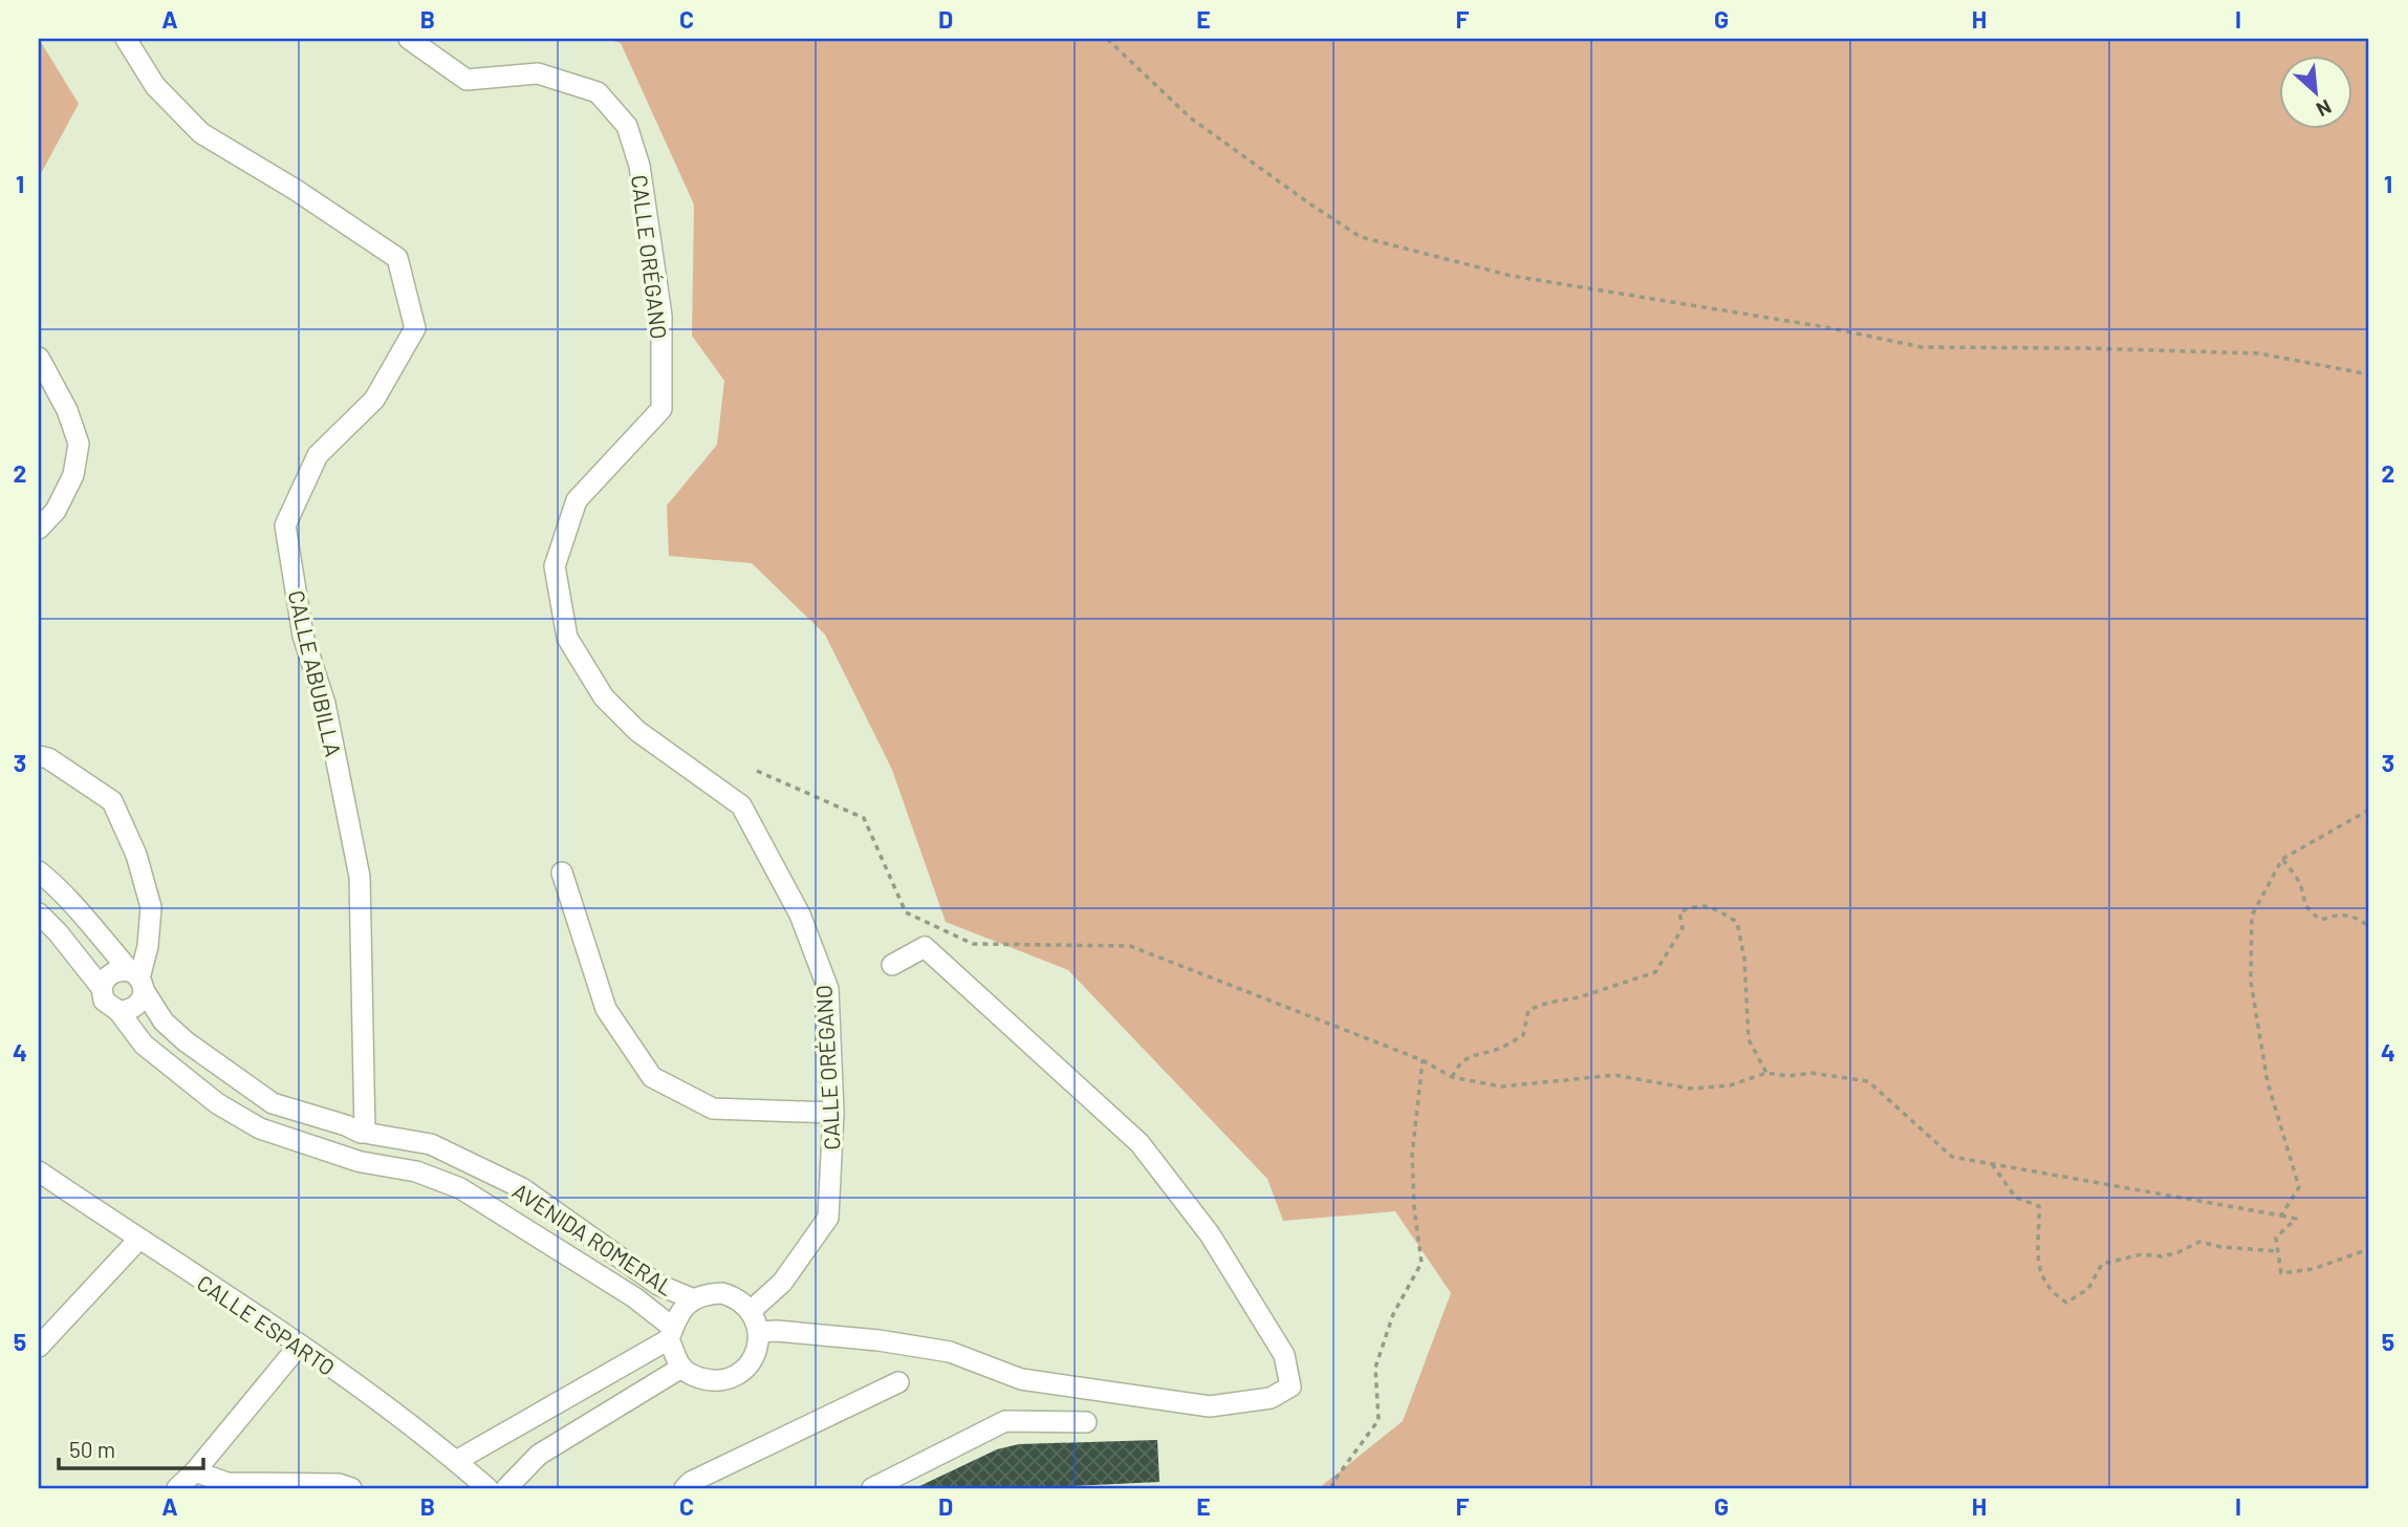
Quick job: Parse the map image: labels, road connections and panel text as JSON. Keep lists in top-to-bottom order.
{
  "streets": {
    "street": [
      "CALLE ORÉGANO",
      "CALLE ABUBILLA",
      "AVENIDA ROMERAL",
      "CALLE ESPARTO"
    ]
  },
  "crossings": [
    ["CALLE ORÉGANO", "AVENIDA ROMERAL"],
    ["CALLE ABUBILLA", "AVENIDA ROMERAL"]
  ],
  "scale_bar": "50 m",
  "north": "bottom right",
  "grid": {
    "columns": [
      "A",
      "B",
      "C",
      "D",
      "E",
      "F",
      "G",
      "H",
      "I"
    ],
    "rows": [
      "1",
      "2",
      "3",
      "4",
      "5"
    ]
  }
}
